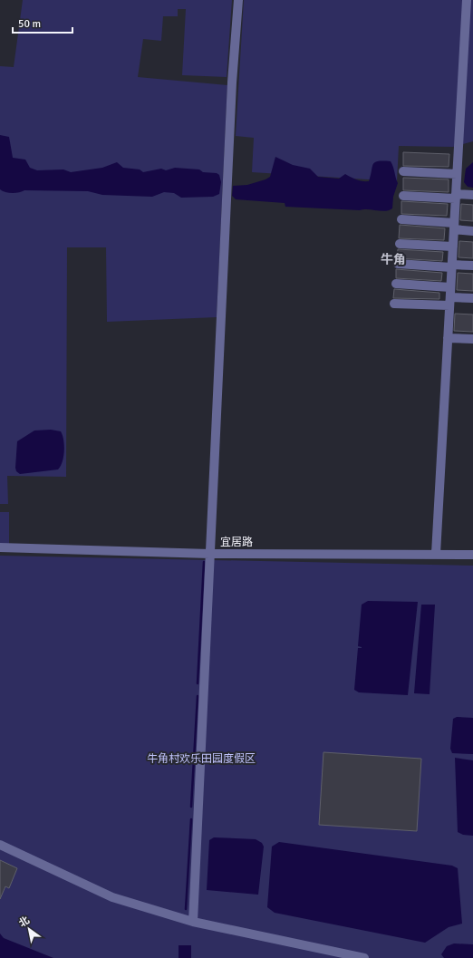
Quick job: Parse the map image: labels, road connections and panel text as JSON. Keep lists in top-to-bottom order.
{
  "streets": {
    "street": ["宜居路"]
  },
  "districts": ["牛角"],
  "parks": ["牛角村欢乐田园度假区"],
  "scale_bar": "50 m",
  "north": "top left"
}
